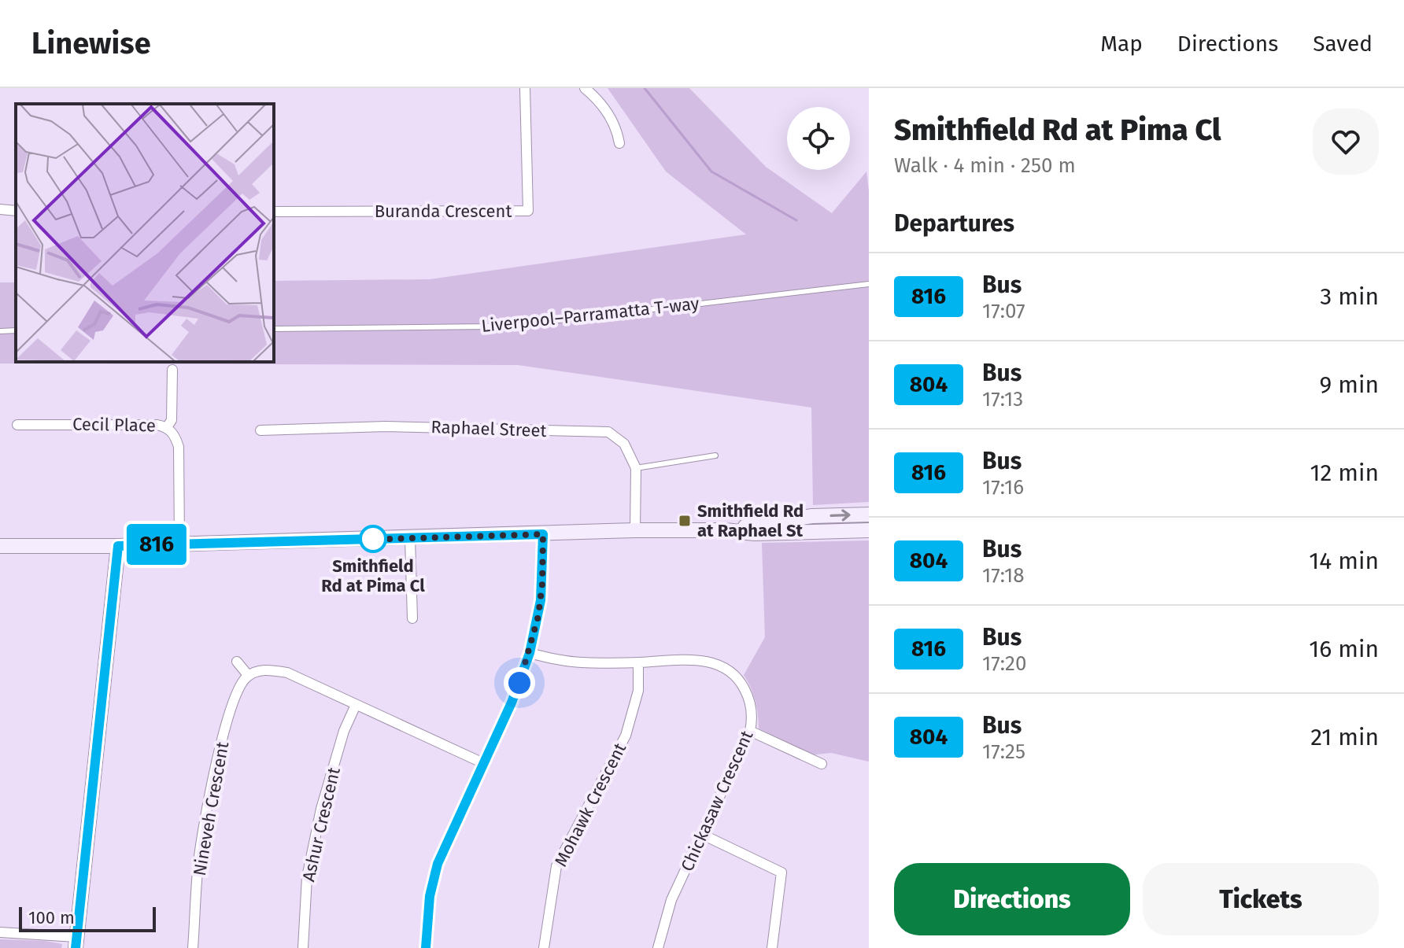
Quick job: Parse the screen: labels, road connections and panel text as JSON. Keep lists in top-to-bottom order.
{
  "streets": {
    "street": [
      "Buranda Crescent",
      "Cecil Place",
      "Raphael Street",
      "Chickasaw Crescent",
      "Mohawk Crescent",
      "Nineveh Crescent",
      "Ashur Crescent"
    ],
    "lane": ["Liverpool–Parramatta T-way"]
  },
  "crossings": [
    ["Chickasaw Crescent", "Mohawk Crescent"]
  ],
  "places": {
    "transit": ["Smithfield Rd at Raphael St"],
    "other": ["Smithfield Rd at Pima Cl"]
  },
  "lines": ["bus line 816"],
  "scale_bar": "100 m",
  "page": {
    "header": "Linewise",
    "nav": ["Map", "Directions", "Saved"],
    "on_map": "816",
    "heading": [
      ["Smithfield Rd at Pima Cl", "Walk · 4 min · 250 m"],
      "Departures"
    ],
    "list": [
      {
        "mark": "816",
        "name": "Bus",
        "note": "17:07",
        "value": "3 min"
      },
      {
        "mark": "804",
        "name": "Bus",
        "note": "17:13",
        "value": "9 min"
      },
      {
        "mark": "816",
        "name": "Bus",
        "note": "17:16",
        "value": "12 min"
      },
      {
        "mark": "804",
        "name": "Bus",
        "note": "17:18",
        "value": "14 min"
      },
      {
        "mark": "816",
        "name": "Bus",
        "note": "17:20",
        "value": "16 min"
      },
      {
        "mark": "804",
        "name": "Bus",
        "note": "17:25",
        "value": "21 min"
      }
    ],
    "buttons": ["Directions", "Tickets"],
    "scale": "100 m"
  }
}
